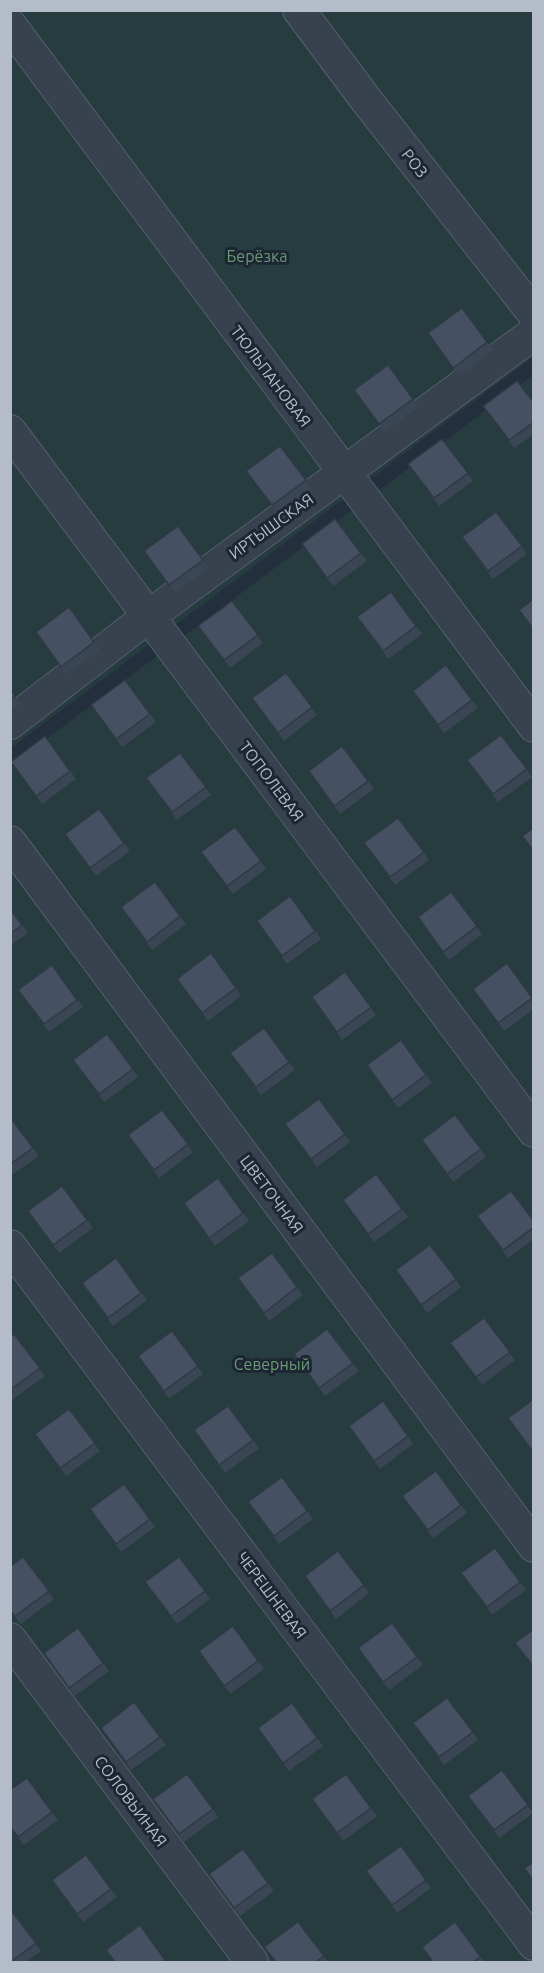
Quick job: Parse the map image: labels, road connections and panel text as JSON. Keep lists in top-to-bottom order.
{
  "streets": {
    "street": [
      "РОЗ",
      "ТЮЛЬПАНОВАЯ",
      "ИРТЫШСКАЯ",
      "ТОПОЛЕВАЯ",
      "ЦВЕТОЧНАЯ",
      "ЧЕРЕШНЕВАЯ",
      "СОЛОВЬИНАЯ"
    ]
  },
  "crossings": [
    ["ТЮЛЬПАНОВАЯ", "ИРТЫШСКАЯ"],
    ["ИРТЫШСКАЯ", "ТОПОЛЕВАЯ"]
  ],
  "parks": ["Берёзка", "Северный"]
}
